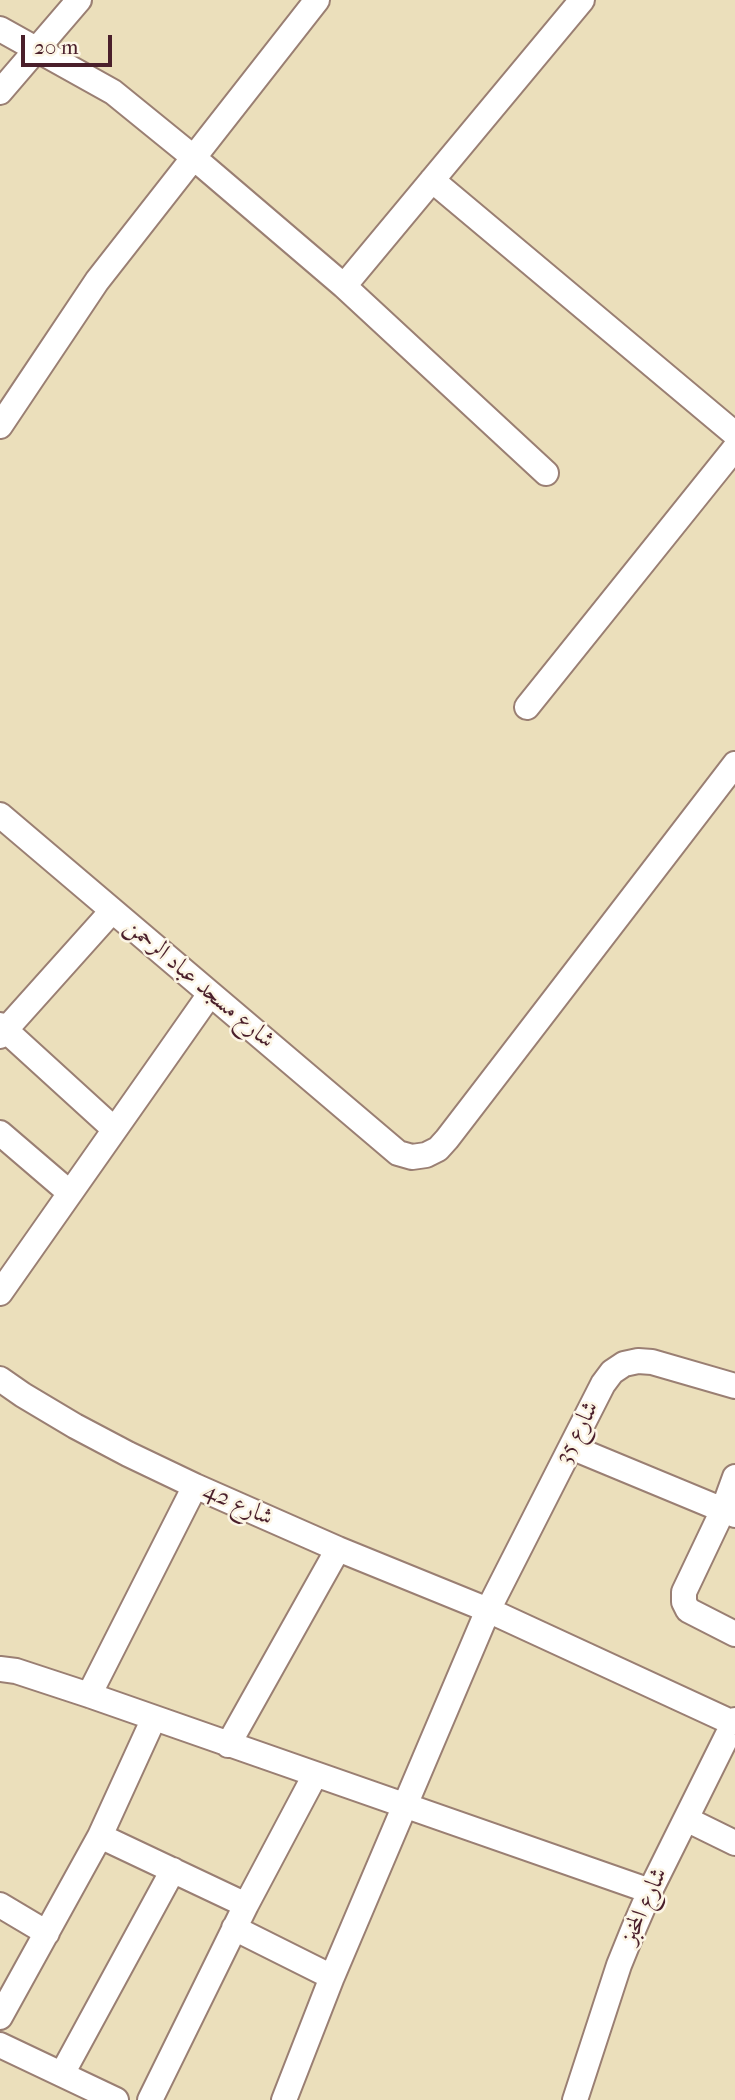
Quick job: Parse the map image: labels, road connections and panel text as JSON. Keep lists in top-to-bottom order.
{
  "streets": {
    "street": [
      "شارع مسجد عباد الرحمن",
      "شارع 35",
      "شارع 42",
      "شارع المخبز"
    ]
  },
  "crossings": [
    ["شارع 35", "شارع 42"],
    ["شارع 42", "شارع المخبز"]
  ],
  "scale_bar": "20 m"
}
